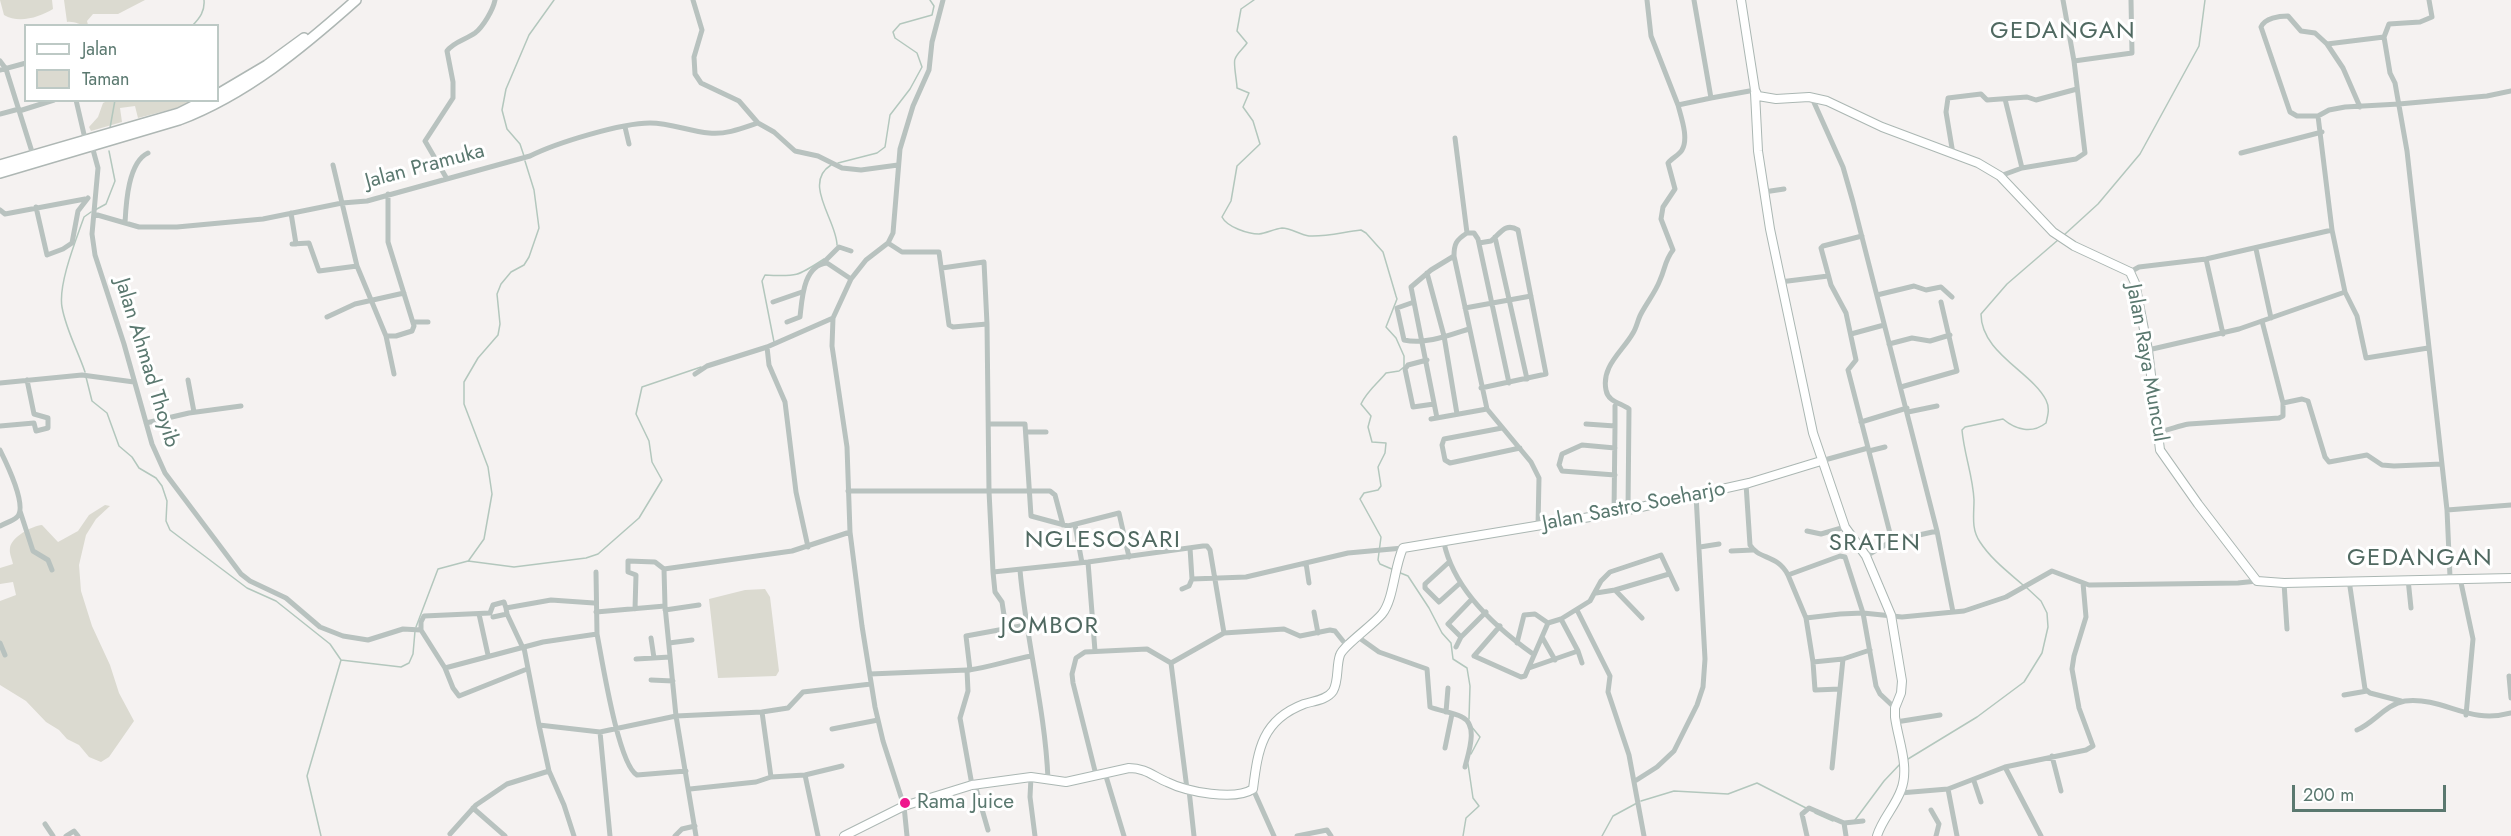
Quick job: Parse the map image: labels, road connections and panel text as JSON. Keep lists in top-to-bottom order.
{
  "streets": {
    "street": [
      "Jalan Pramuka",
      "Jalan Ahmad Thoyib",
      "Jalan Raya Muncul",
      "Jalan Sastro Soeharjo"
    ]
  },
  "crossings": [
    ["Jalan Pramuka", "Jalan Ahmad Thoyib"]
  ],
  "districts": [
    "GEDANGAN",
    "NGLESOSARI",
    "SRATEN",
    "GEDANGAN",
    "JOMBOR"
  ],
  "places": ["Rama Juice"],
  "legend": ["Jalan", "Taman"],
  "scale_bar": "200 m"
}
